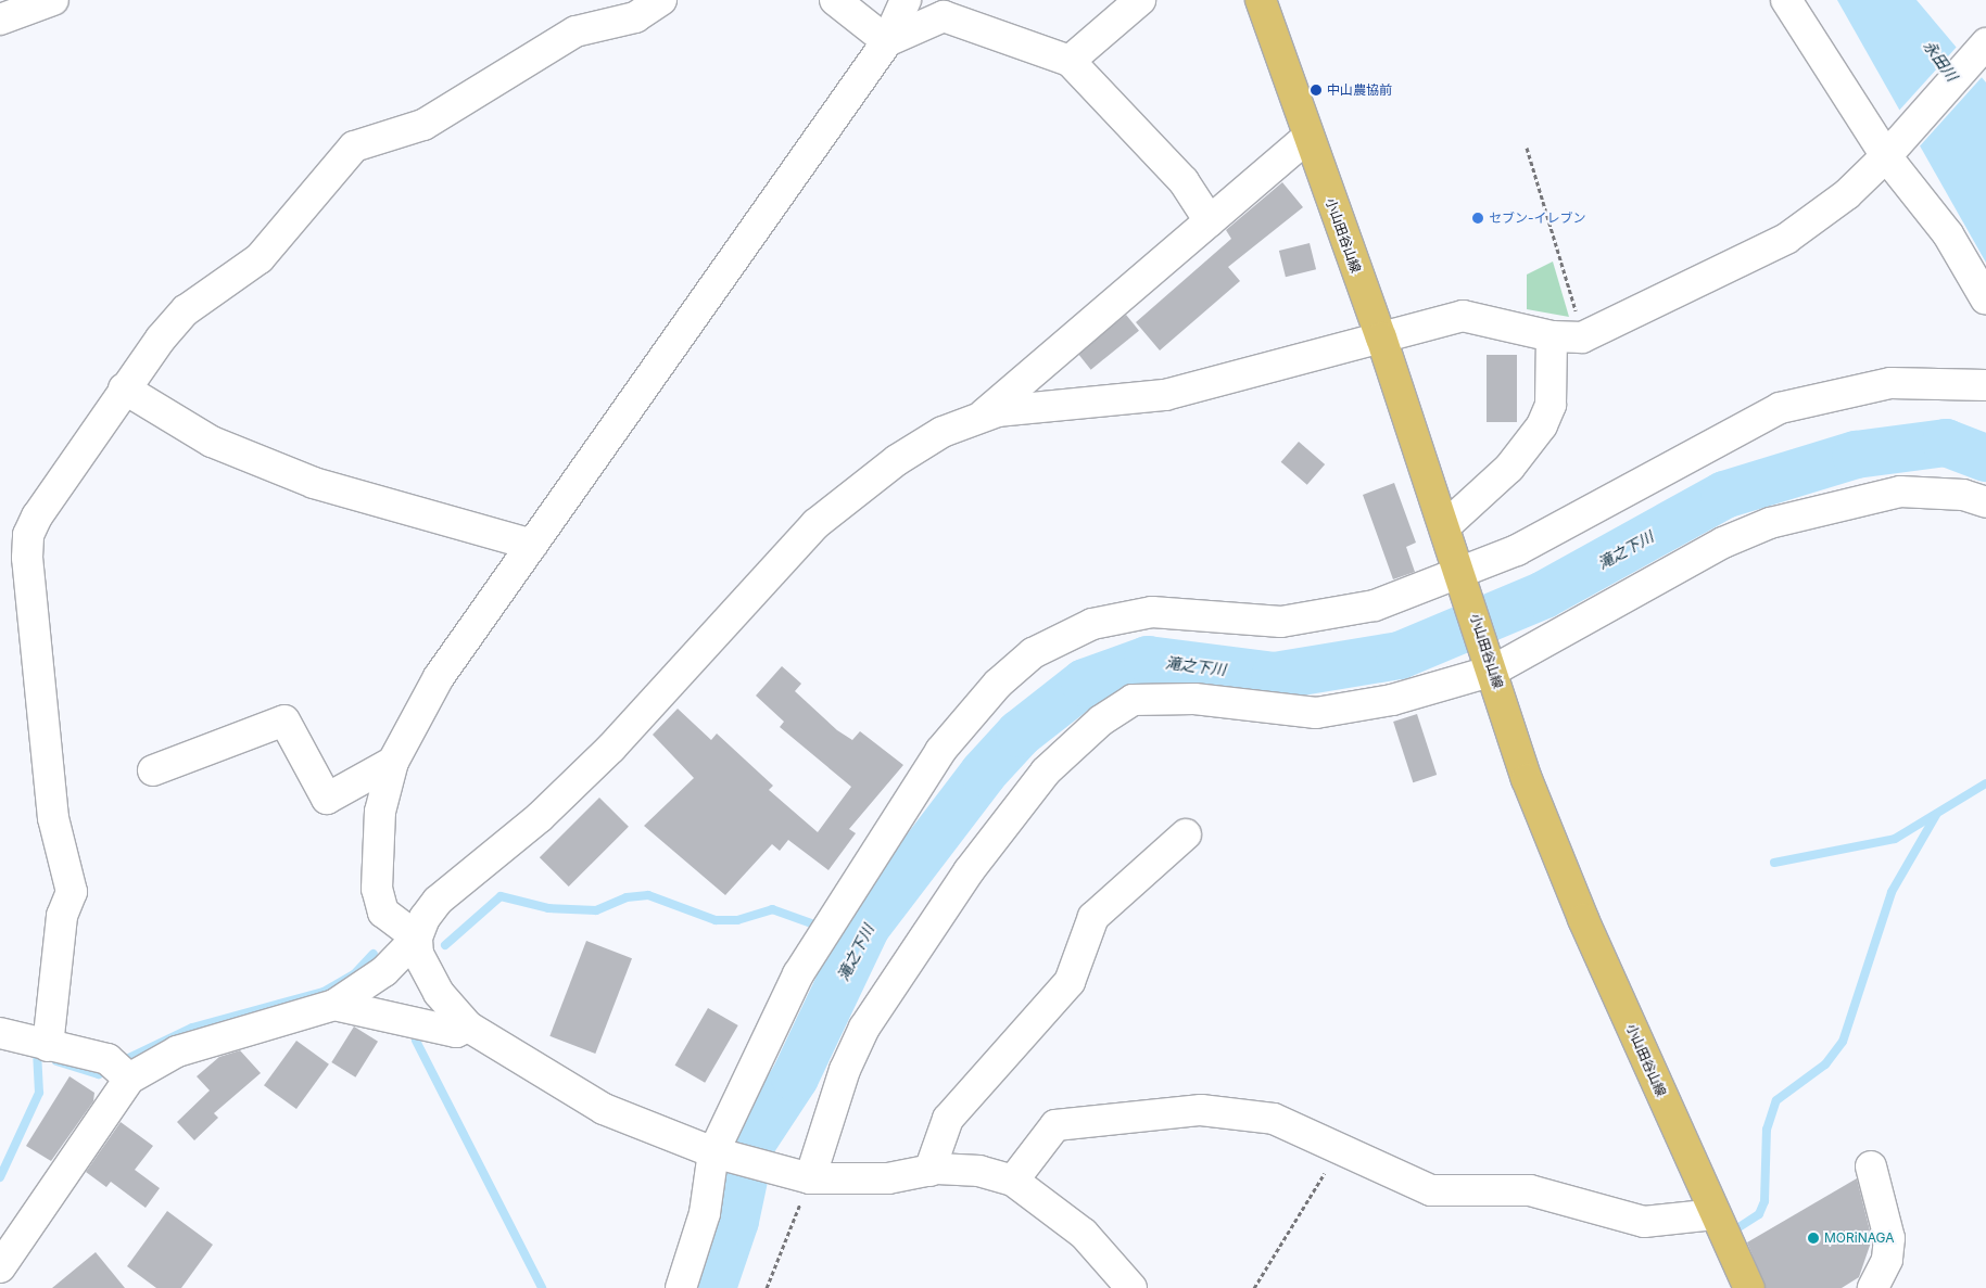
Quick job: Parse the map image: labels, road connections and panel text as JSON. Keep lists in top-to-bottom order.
{
  "streets": {
    "main road": ["小山田谷山線"]
  },
  "water": ["永田川", "滝之下川"],
  "places": ["中山農協前", "セブン-イレブン", "MORiNAGA"]
}
